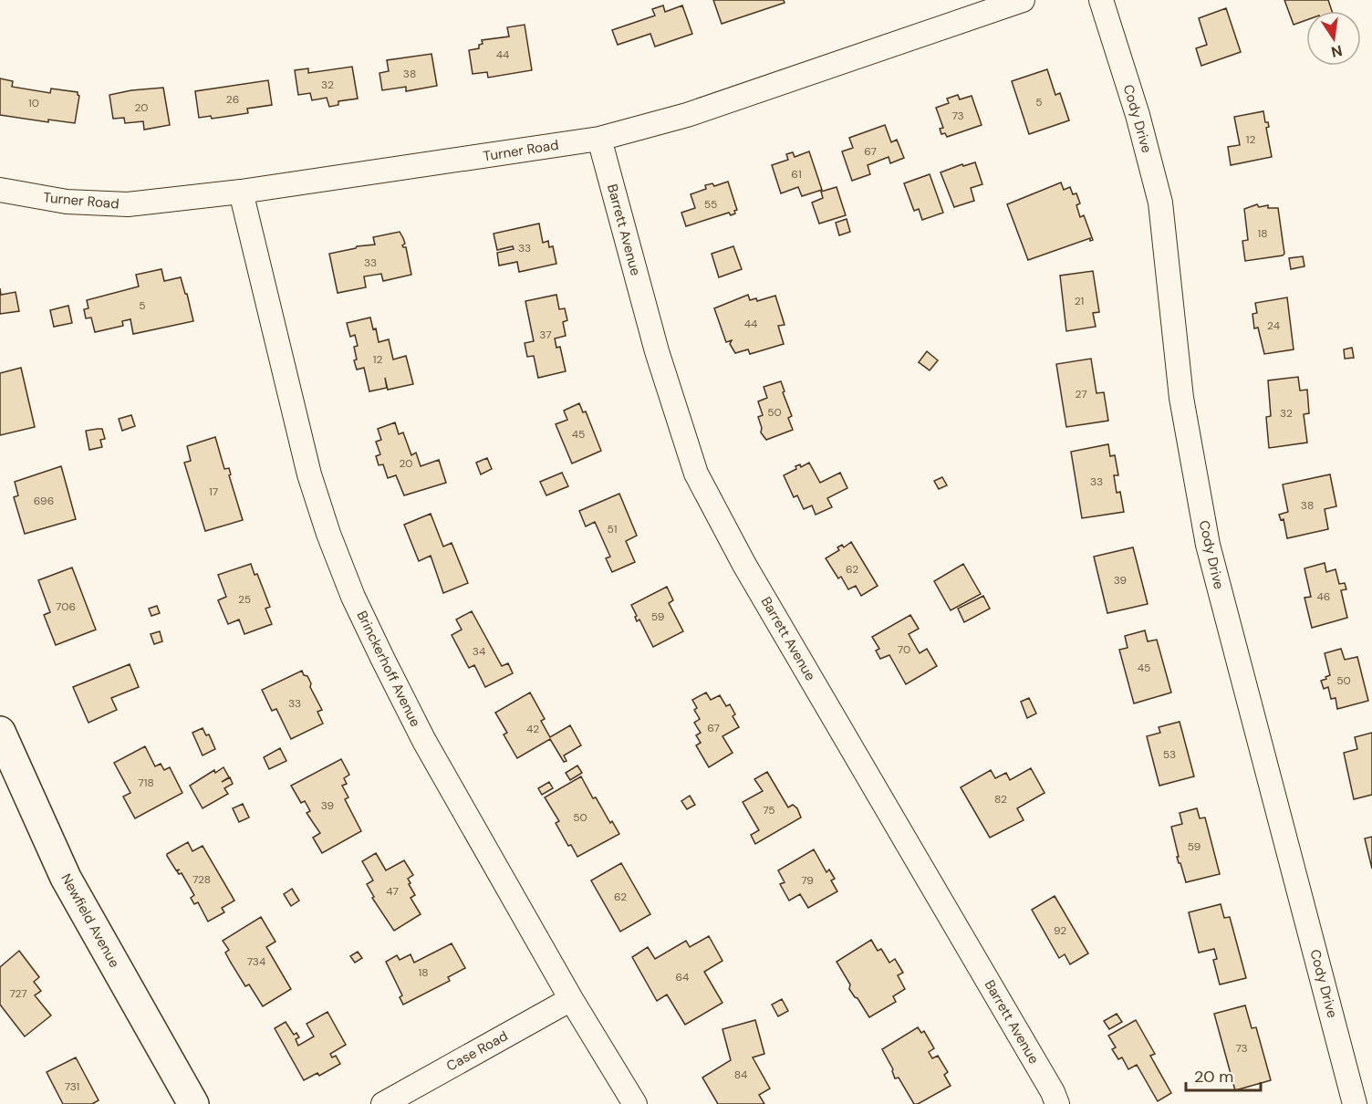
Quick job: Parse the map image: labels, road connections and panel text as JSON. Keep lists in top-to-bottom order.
{
  "streets": {
    "main road": ["Newfield Avenue"],
    "street": [
      "Cody Drive",
      "Turner Road",
      "Barrett Avenue",
      "Brinckerhoff Avenue",
      "Case Road"
    ]
  },
  "crossings": [
    ["Turner Road", "Barrett Avenue"],
    ["Turner Road", "Brinckerhoff Avenue"],
    ["Brinckerhoff Avenue", "Case Road"]
  ],
  "house_numbers": [
    "44",
    "38",
    "32",
    "26",
    "5",
    "10",
    "20",
    "73",
    "12",
    "67",
    "61",
    "55",
    "18",
    "33",
    "33",
    "21",
    "5",
    "44",
    "24",
    "37",
    "12",
    "27",
    "50",
    "32",
    "45",
    "20",
    "33",
    "17",
    "696",
    "38",
    "51",
    "62",
    "39",
    "46",
    "25",
    "706",
    "59",
    "70",
    "34",
    "45",
    "50",
    "33",
    "67",
    "42",
    "53",
    "718",
    "82",
    "39",
    "75",
    "50",
    "59",
    "728",
    "79",
    "47",
    "62",
    "92",
    "734",
    "18",
    "64",
    "727",
    "73",
    "84",
    "731"
  ],
  "scale_bar": "20 m",
  "north": "bottom"
}
